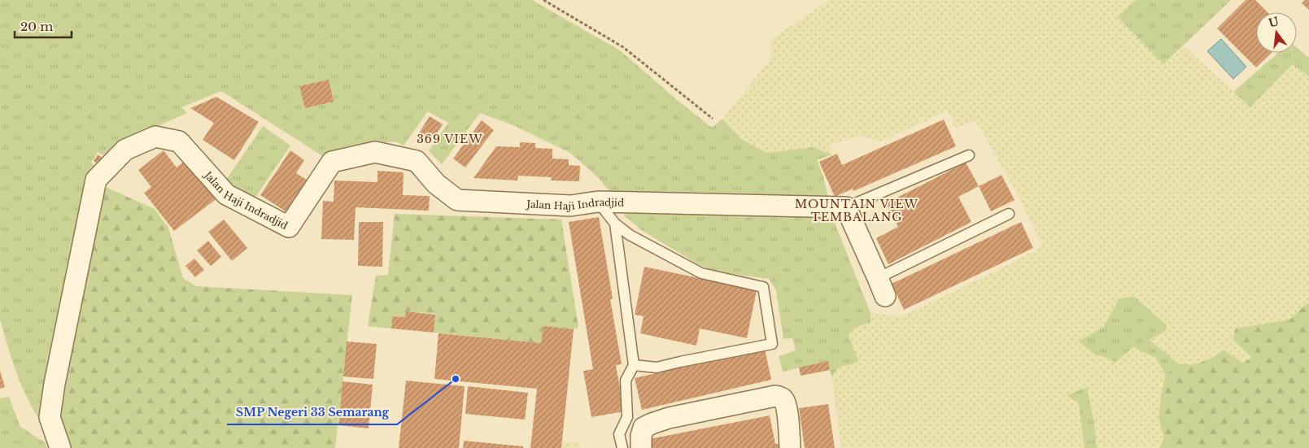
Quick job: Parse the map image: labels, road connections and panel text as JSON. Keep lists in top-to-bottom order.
{
  "streets": {
    "street": ["Jalan Haji Indradjid"]
  },
  "districts": ["369 VIEW", "MOUNTAIN VIEW TEMBALANG"],
  "places": ["SMP Negeri 33 Semarang"],
  "scale_bar": "20 m",
  "north": "top"
}
